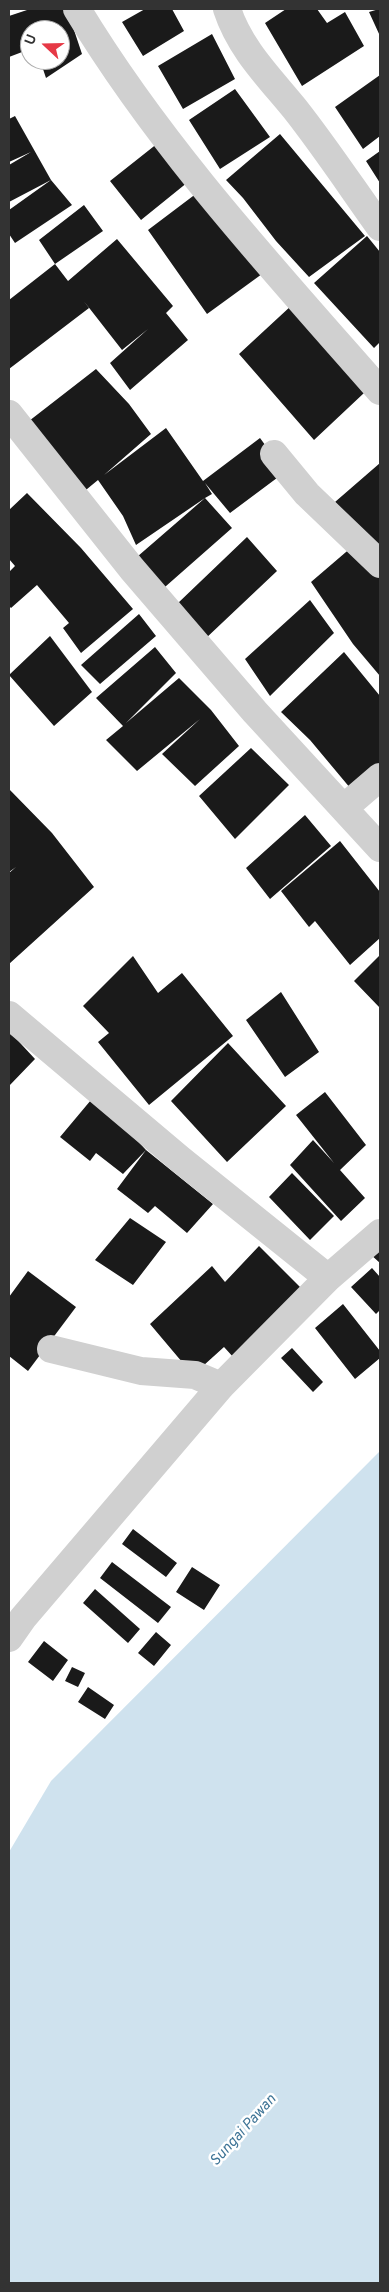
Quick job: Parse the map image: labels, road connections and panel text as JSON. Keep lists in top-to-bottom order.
{
  "water": ["Sungai Pawan"],
  "north": "left"
}
